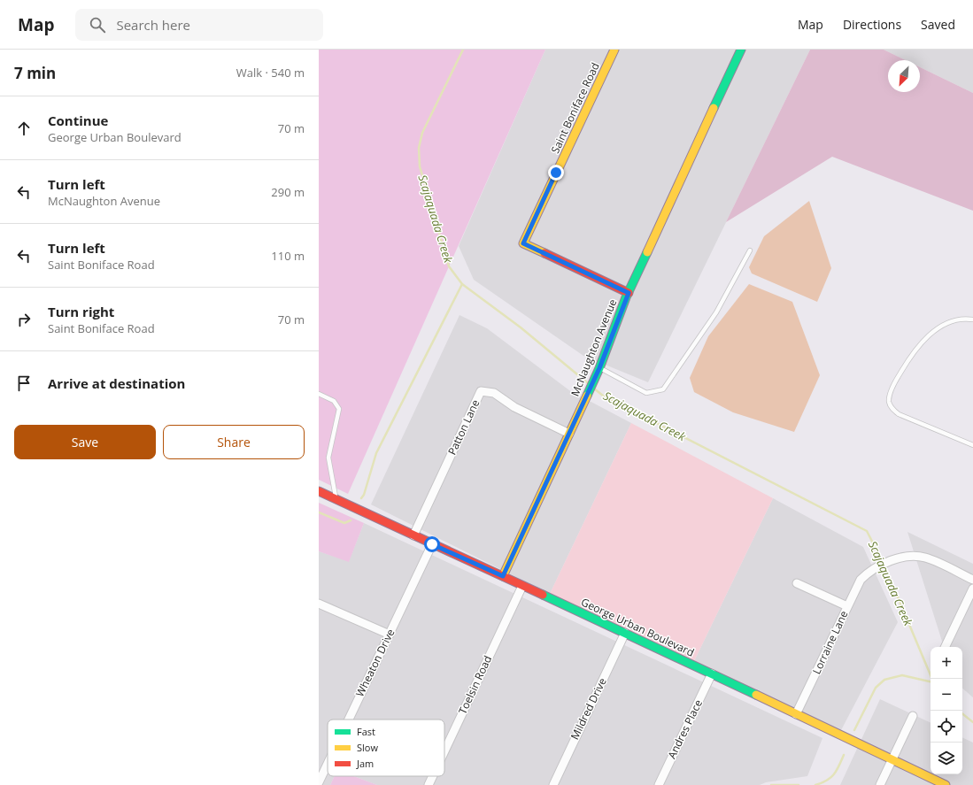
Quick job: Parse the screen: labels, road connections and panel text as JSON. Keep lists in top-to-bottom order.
{
  "streets": {
    "street": [
      "Saint Boniface Road",
      "McNaughton Avenue",
      "Patton Lane",
      "George Urban Boulevard",
      "Lorraine Lane",
      "Wheaton Drive",
      "Toelsin Road",
      "Mildred Drive",
      "Andres Place"
    ]
  },
  "crossings": [
    ["Saint Boniface Road", "McNaughton Avenue"],
    ["McNaughton Avenue", "Patton Lane"],
    ["McNaughton Avenue", "George Urban Boulevard"],
    ["Patton Lane", "George Urban Boulevard"],
    ["George Urban Boulevard", "Lorraine Lane"],
    ["George Urban Boulevard", "Wheaton Drive"],
    ["George Urban Boulevard", "Toelsin Road"],
    ["George Urban Boulevard", "Mildred Drive"],
    ["George Urban Boulevard", "Andres Place"]
  ],
  "water": ["Scajaquada Creek"],
  "legend": ["Fast", "Slow", "Jam"],
  "north": "bottom left",
  "page": {
    "header": "Map",
    "search": "Search here",
    "nav": ["Map", "Directions", "Saved"],
    "heading": ["7 min", "Walk · 540 m"],
    "list": [
      ["Continue", "George Urban Boulevard", "70 m"],
      ["Turn left", "McNaughton Avenue", "290 m"],
      ["Turn left", "Saint Boniface Road", "110 m"],
      ["Turn right", "Saint Boniface Road", "70 m"],
      "Arrive at destination"
    ],
    "buttons": ["Save", "Share"],
    "map_buttons": ["+", "−"]
  }
}
